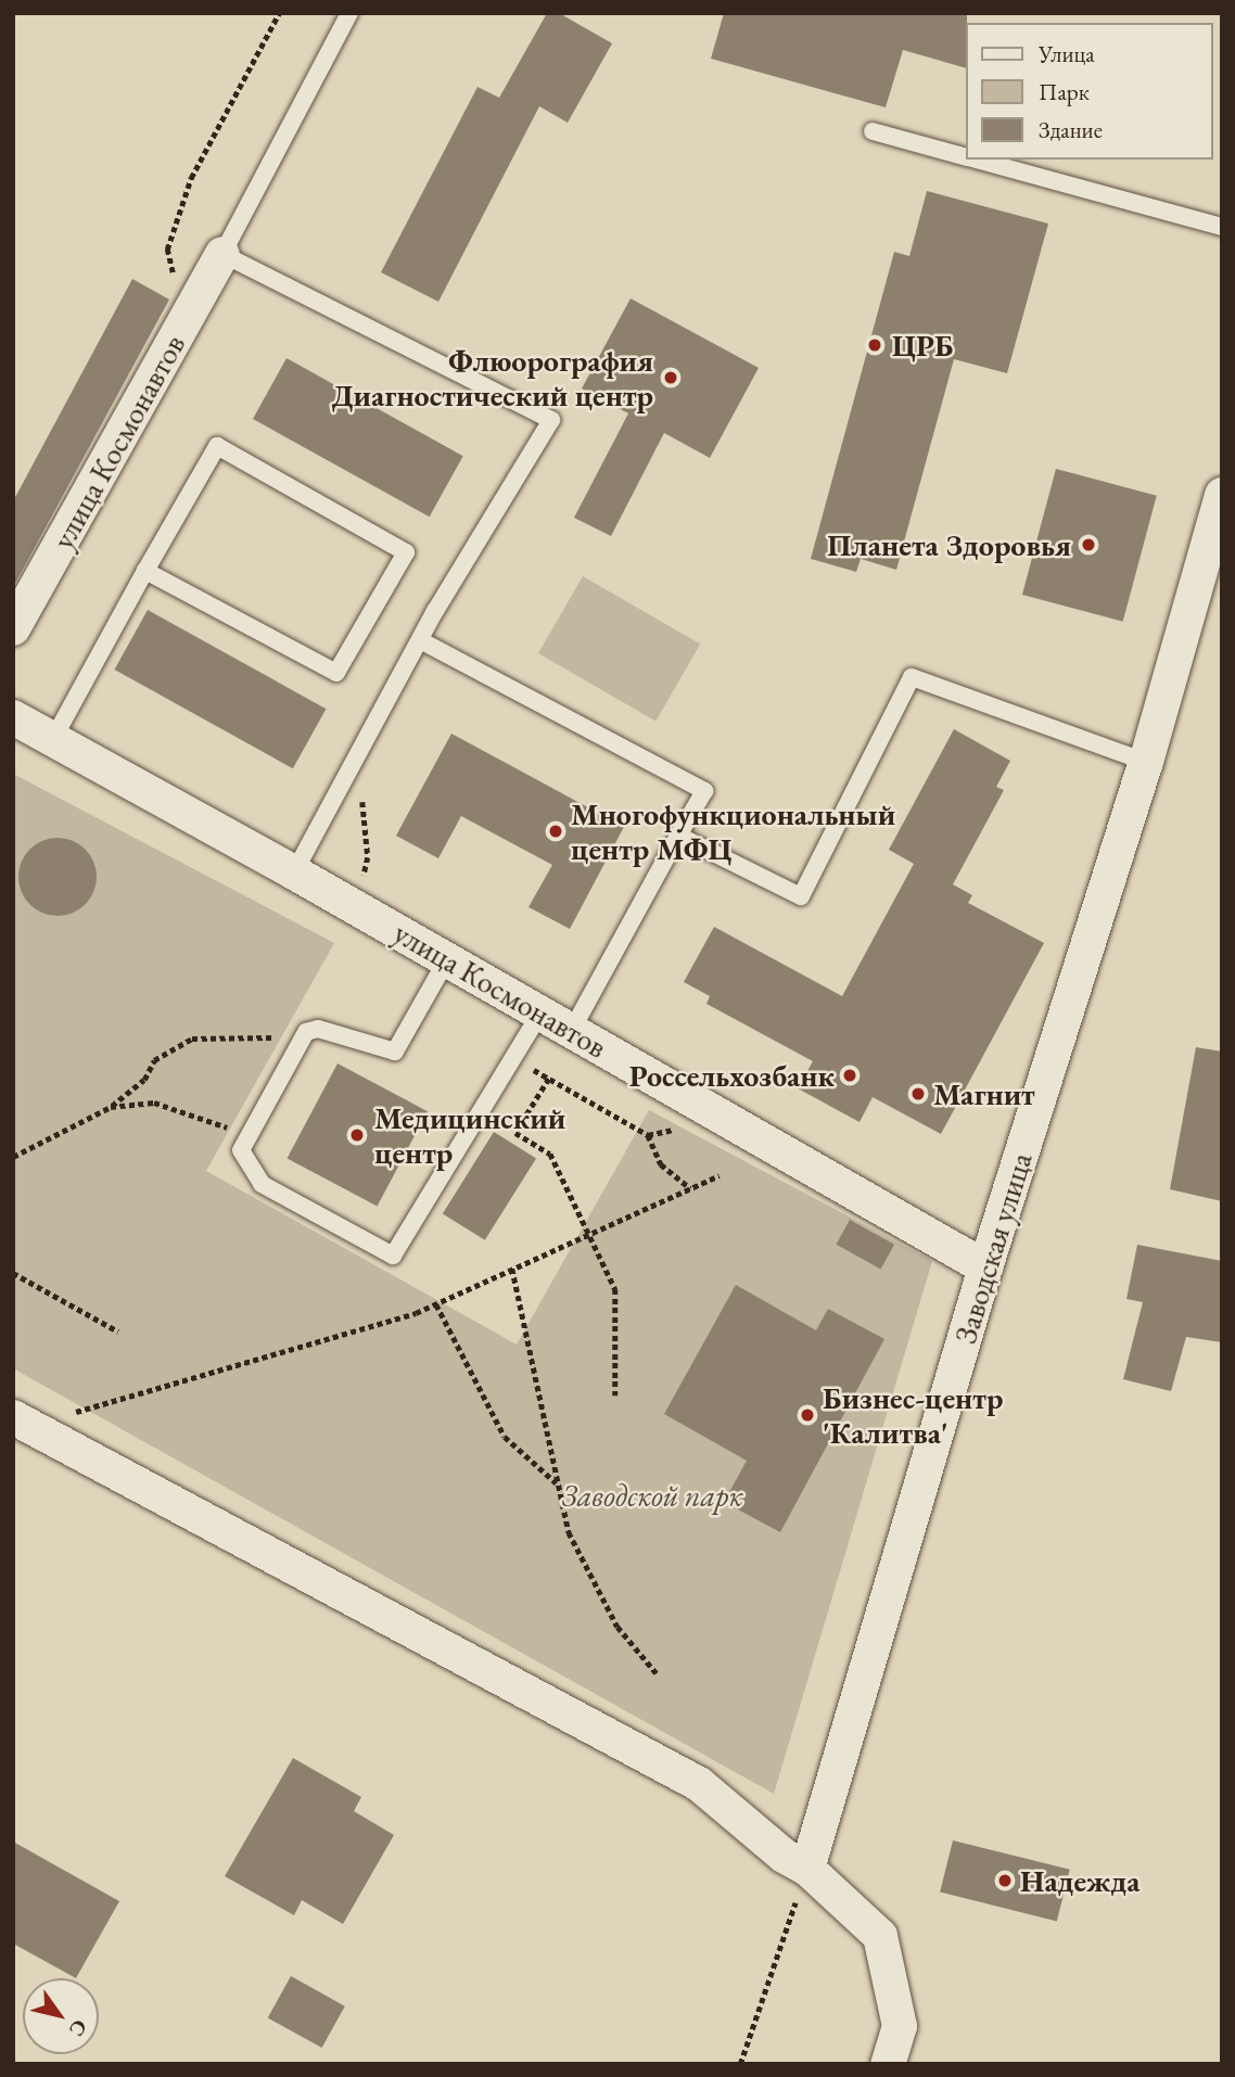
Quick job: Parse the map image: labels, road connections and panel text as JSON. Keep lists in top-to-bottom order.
{
  "streets": {
    "street": ["улица Космонавтов", "Заводская улица"]
  },
  "crossings": [
    ["улица Космонавтов", "Заводская улица"]
  ],
  "parks": ["Заводской парк"],
  "places": [
    "ЦРБ",
    "Флюорография Диагностический центр",
    "Планета Здоровья",
    "Многофункциональный центр МФЦ",
    "Россельхозбанк",
    "Магнит",
    "Медицинский центр",
    "Бизнес-центр 'Калитва'",
    "Надежда"
  ],
  "legend": ["Улица", "Парк", "Здание"],
  "north": "bottom right"
}
